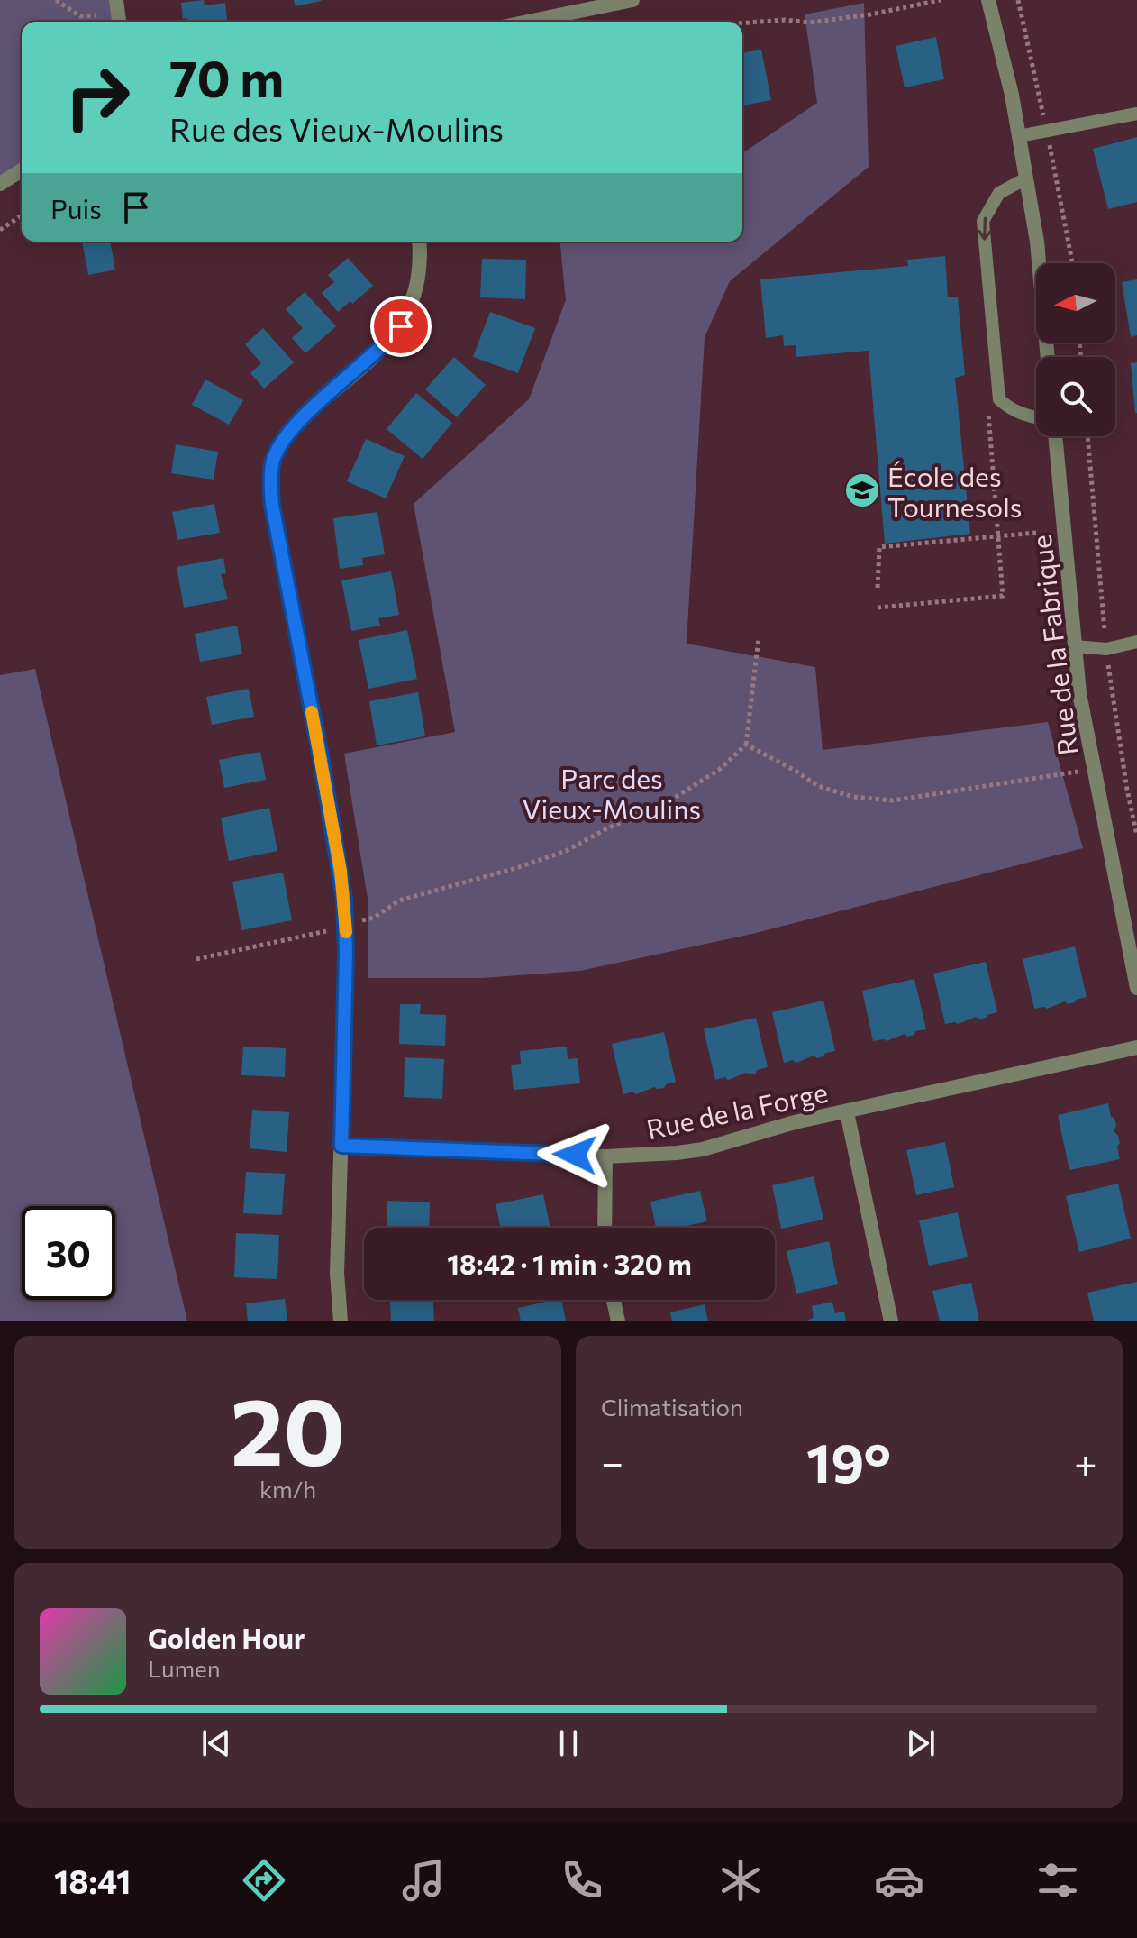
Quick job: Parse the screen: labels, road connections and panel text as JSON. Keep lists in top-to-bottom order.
{
  "streets": {
    "street": ["Rue de la Fabrique", "Rue de la Forge"]
  },
  "parks": ["Parc des Vieux-Moulins"],
  "places": {
    "school or university": ["École des Tournesols"]
  },
  "north": "left",
  "page": {
    "turn": ["70 m", "Rue des Vieux-Moulins"],
    "then": "Puis",
    "limit": "30",
    "trip": "18:42 · 1 min · 320 m",
    "tile": [
      ["20", "km/h"],
      "Climatisation"
    ],
    "heat": ["−", "19°", "+"],
    "song": ["Golden Hour", "Lumen"],
    "tabs": "18:41"
  }
}
